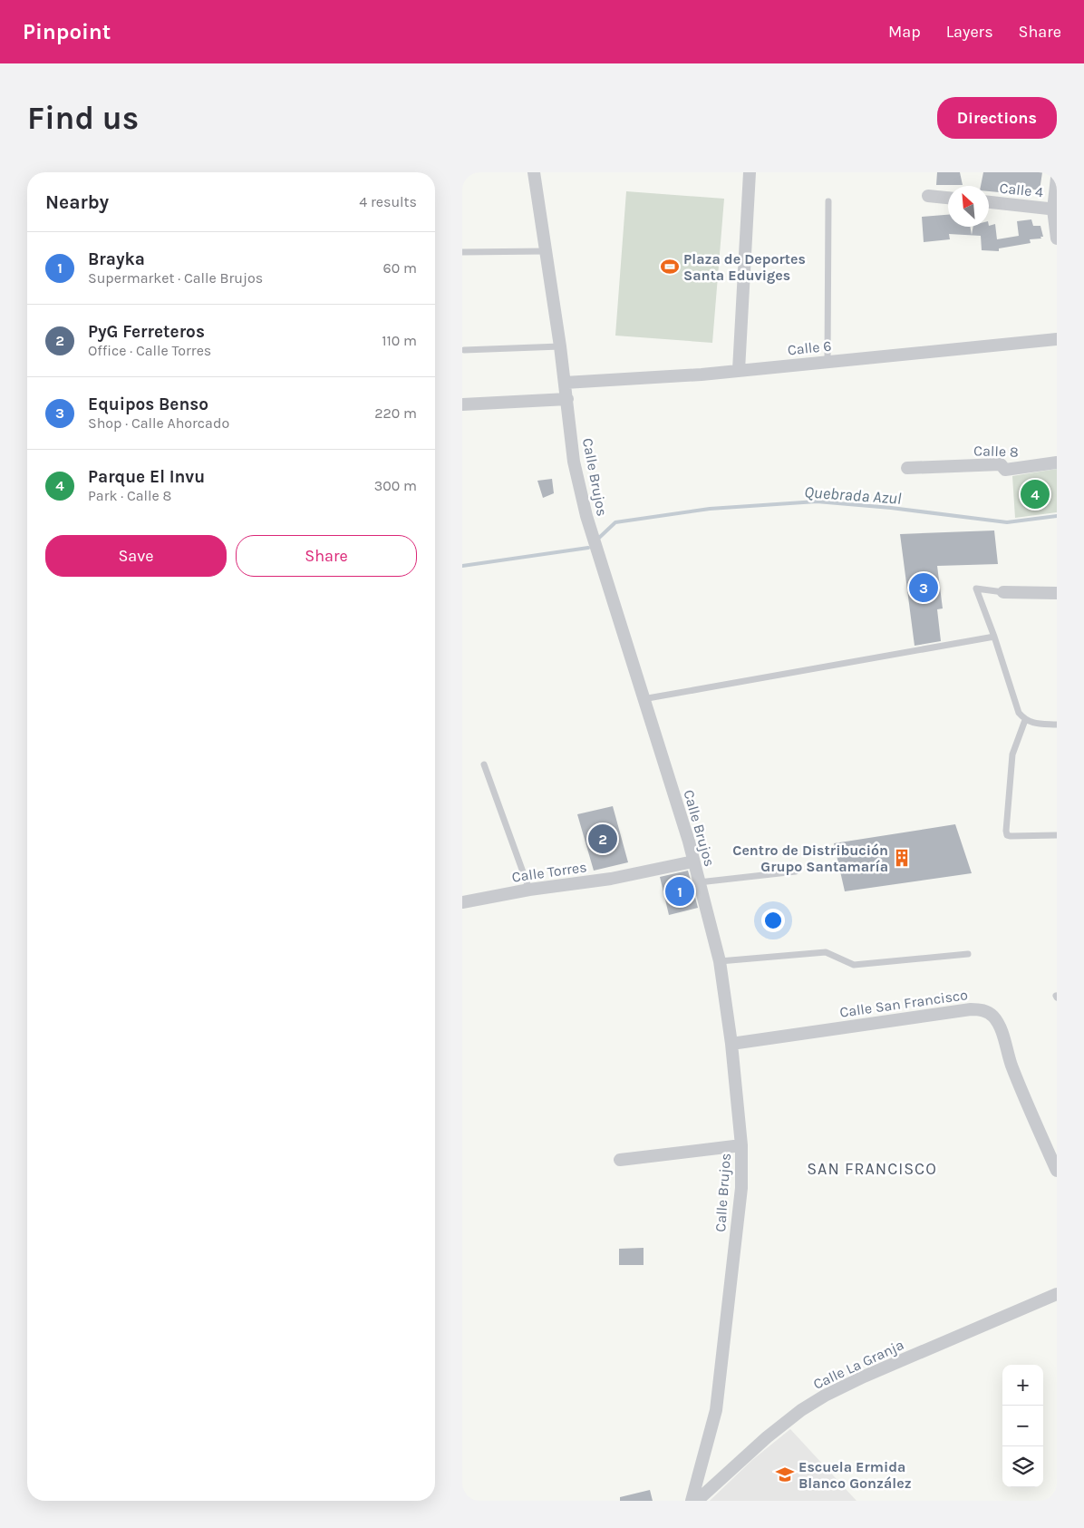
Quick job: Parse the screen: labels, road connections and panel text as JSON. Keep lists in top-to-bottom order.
{
  "streets": {
    "street": [
      "Calle 4",
      "Calle 6",
      "Calle 8",
      "Calle Brujos",
      "Calle Torres",
      "Calle San Francisco",
      "Calle La Granja"
    ]
  },
  "crossings": [
    ["Calle 6", "Calle Brujos"],
    ["Calle Brujos", "Calle Torres"],
    ["Calle Brujos", "Calle San Francisco"]
  ],
  "districts": ["SAN FRANCISCO"],
  "water": ["Quebrada Azul"],
  "places": {
    "sports": ["Plaza de Deportes Santa Eduviges"],
    "building": ["Centro de Distribución Grupo Santamaría"],
    "school or university": ["Escuela Ermida Blanco González"]
  },
  "north": "top left",
  "page": {
    "header": "Pinpoint",
    "nav": ["Map", "Layers", "Share"],
    "buttons": [
      "Directions",
      ["Save", "Share"]
    ],
    "title": "Find us",
    "heading": ["Nearby", "4 results"],
    "list": [
      {
        "mark": "1",
        "name": "Brayka",
        "note": "Supermarket · Calle Brujos",
        "value": "60 m"
      },
      {
        "mark": "2",
        "name": "PyG Ferreteros",
        "note": "Office · Calle Torres",
        "value": "110 m"
      },
      {
        "mark": "3",
        "name": "Equipos Benso",
        "note": "Shop · Calle Ahorcado",
        "value": "220 m"
      },
      {
        "mark": "4",
        "name": "Parque El Invu",
        "note": "Park · Calle 8",
        "value": "300 m"
      }
    ],
    "pins": [
      "4",
      "3",
      "2",
      "1"
    ],
    "map_buttons": ["+", "−"]
  }
}
